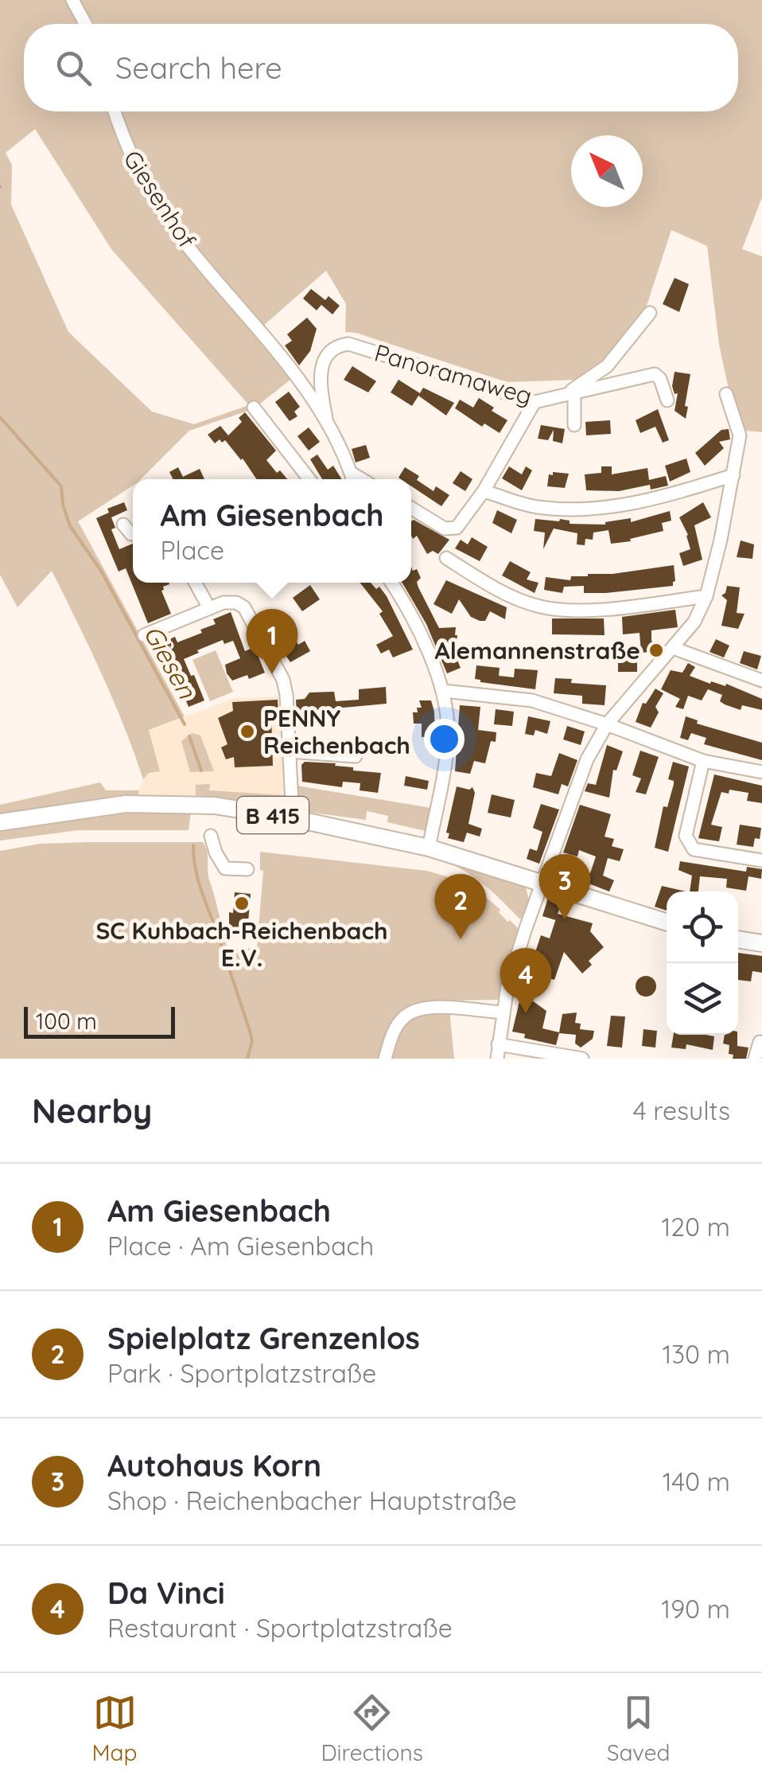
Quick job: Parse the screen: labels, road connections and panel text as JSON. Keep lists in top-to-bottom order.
{
  "streets": {
    "main road": ["B 415"],
    "street": ["Giesenhof", "Panoramaweg"]
  },
  "crossings": [
    ["Giesenhof", "Panoramaweg"]
  ],
  "water": ["Giesen"],
  "places": ["Alemannenstraße", "PENNY Reichenbach", "SC Kuhbach-Reichenbach E.V."],
  "scale_bar": "100 m",
  "north": "top left",
  "page": {
    "search": "Search here",
    "popup": ["Am Giesenbach", "Place"],
    "pins": [
      "1",
      "3",
      "2",
      "4"
    ],
    "scale": "100 m",
    "heading": ["Nearby", "4 results"],
    "list": [
      {
        "mark": "1",
        "name": "Am Giesenbach",
        "note": "Place · Am Giesenbach",
        "value": "120 m"
      },
      {
        "mark": "2",
        "name": "Spielplatz Grenzenlos",
        "note": "Park · Sportplatzstraße",
        "value": "130 m"
      },
      {
        "mark": "3",
        "name": "Autohaus Korn",
        "note": "Shop · Reichenbacher Hauptstraße",
        "value": "140 m"
      },
      {
        "mark": "4",
        "name": "Da Vinci",
        "note": "Restaurant · Sportplatzstraße",
        "value": "190 m"
      }
    ],
    "nav": ["Map", "Directions", "Saved"]
  }
}
